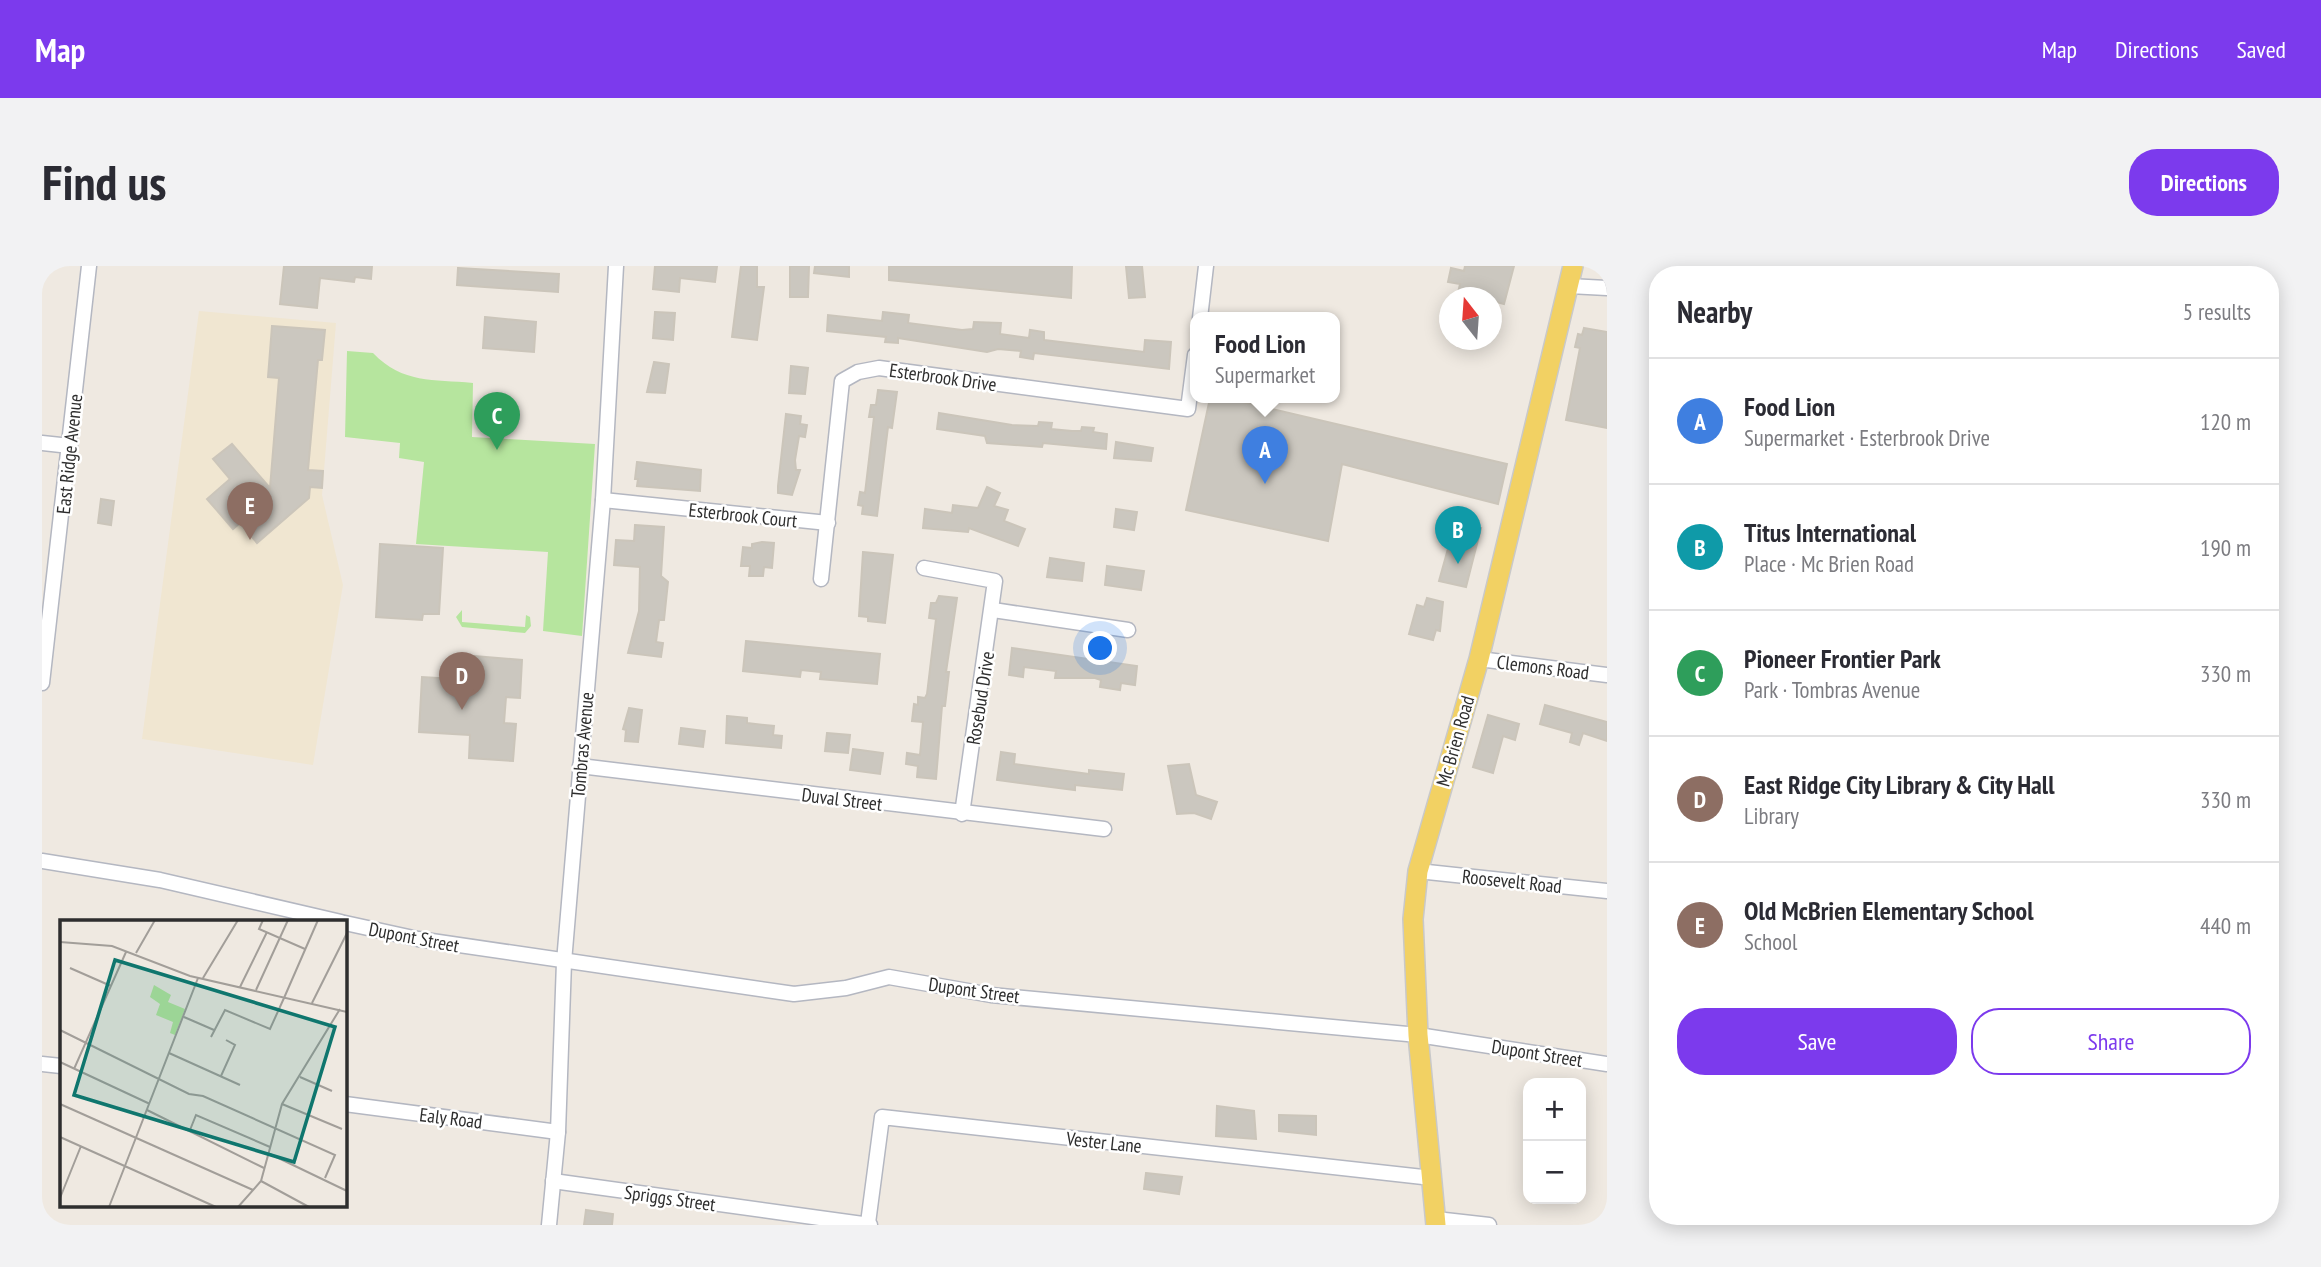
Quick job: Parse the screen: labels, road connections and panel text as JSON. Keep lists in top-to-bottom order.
{
  "streets": {
    "main road": ["Mc Brien Road"],
    "street": [
      "Esterbrook Drive",
      "East Ridge Avenue",
      "Esterbrook Court",
      "Clemons Road",
      "Rosebud Drive",
      "Tombras Avenue",
      "Duval Street",
      "Roosevelt Road",
      "Dupont Street",
      "Ealy Road",
      "Vester Lane",
      "Spriggs Street"
    ]
  },
  "crossings": [
    ["Esterbrook Drive", "Esterbrook Court"],
    ["Esterbrook Court", "Tombras Avenue"],
    ["Clemons Road", "Mc Brien Road"],
    ["Rosebud Drive", "Duval Street"],
    ["Mc Brien Road", "Roosevelt Road"],
    ["Mc Brien Road", "Dupont Street"],
    ["Mc Brien Road", "Vester Lane"],
    ["Tombras Avenue", "Duval Street"],
    ["Tombras Avenue", "Dupont Street"],
    ["Tombras Avenue", "Ealy Road"],
    ["Tombras Avenue", "Spriggs Street"],
    ["Vester Lane", "Spriggs Street"]
  ],
  "north": "top",
  "page": {
    "header": "Map",
    "nav": ["Map", "Directions", "Saved"],
    "buttons": [
      "Directions",
      ["Save", "Share"]
    ],
    "title": "Find us",
    "heading": ["Nearby", "5 results"],
    "popup": ["Food Lion", "Supermarket"],
    "list": [
      {
        "mark": "A",
        "name": "Food Lion",
        "note": "Supermarket · Esterbrook Drive",
        "value": "120 m"
      },
      {
        "mark": "B",
        "name": "Titus International",
        "note": "Place · Mc Brien Road",
        "value": "190 m"
      },
      {
        "mark": "C",
        "name": "Pioneer Frontier Park",
        "note": "Park · Tombras Avenue",
        "value": "330 m"
      },
      {
        "mark": "D",
        "name": "East Ridge City Library & City Hall",
        "note": "Library",
        "value": "330 m"
      },
      {
        "mark": "E",
        "name": "Old McBrien Elementary School",
        "note": "School",
        "value": "440 m"
      }
    ],
    "pins": [
      "C",
      "A",
      "E",
      "B",
      "D"
    ],
    "map_buttons": ["+", "−"]
  }
}
